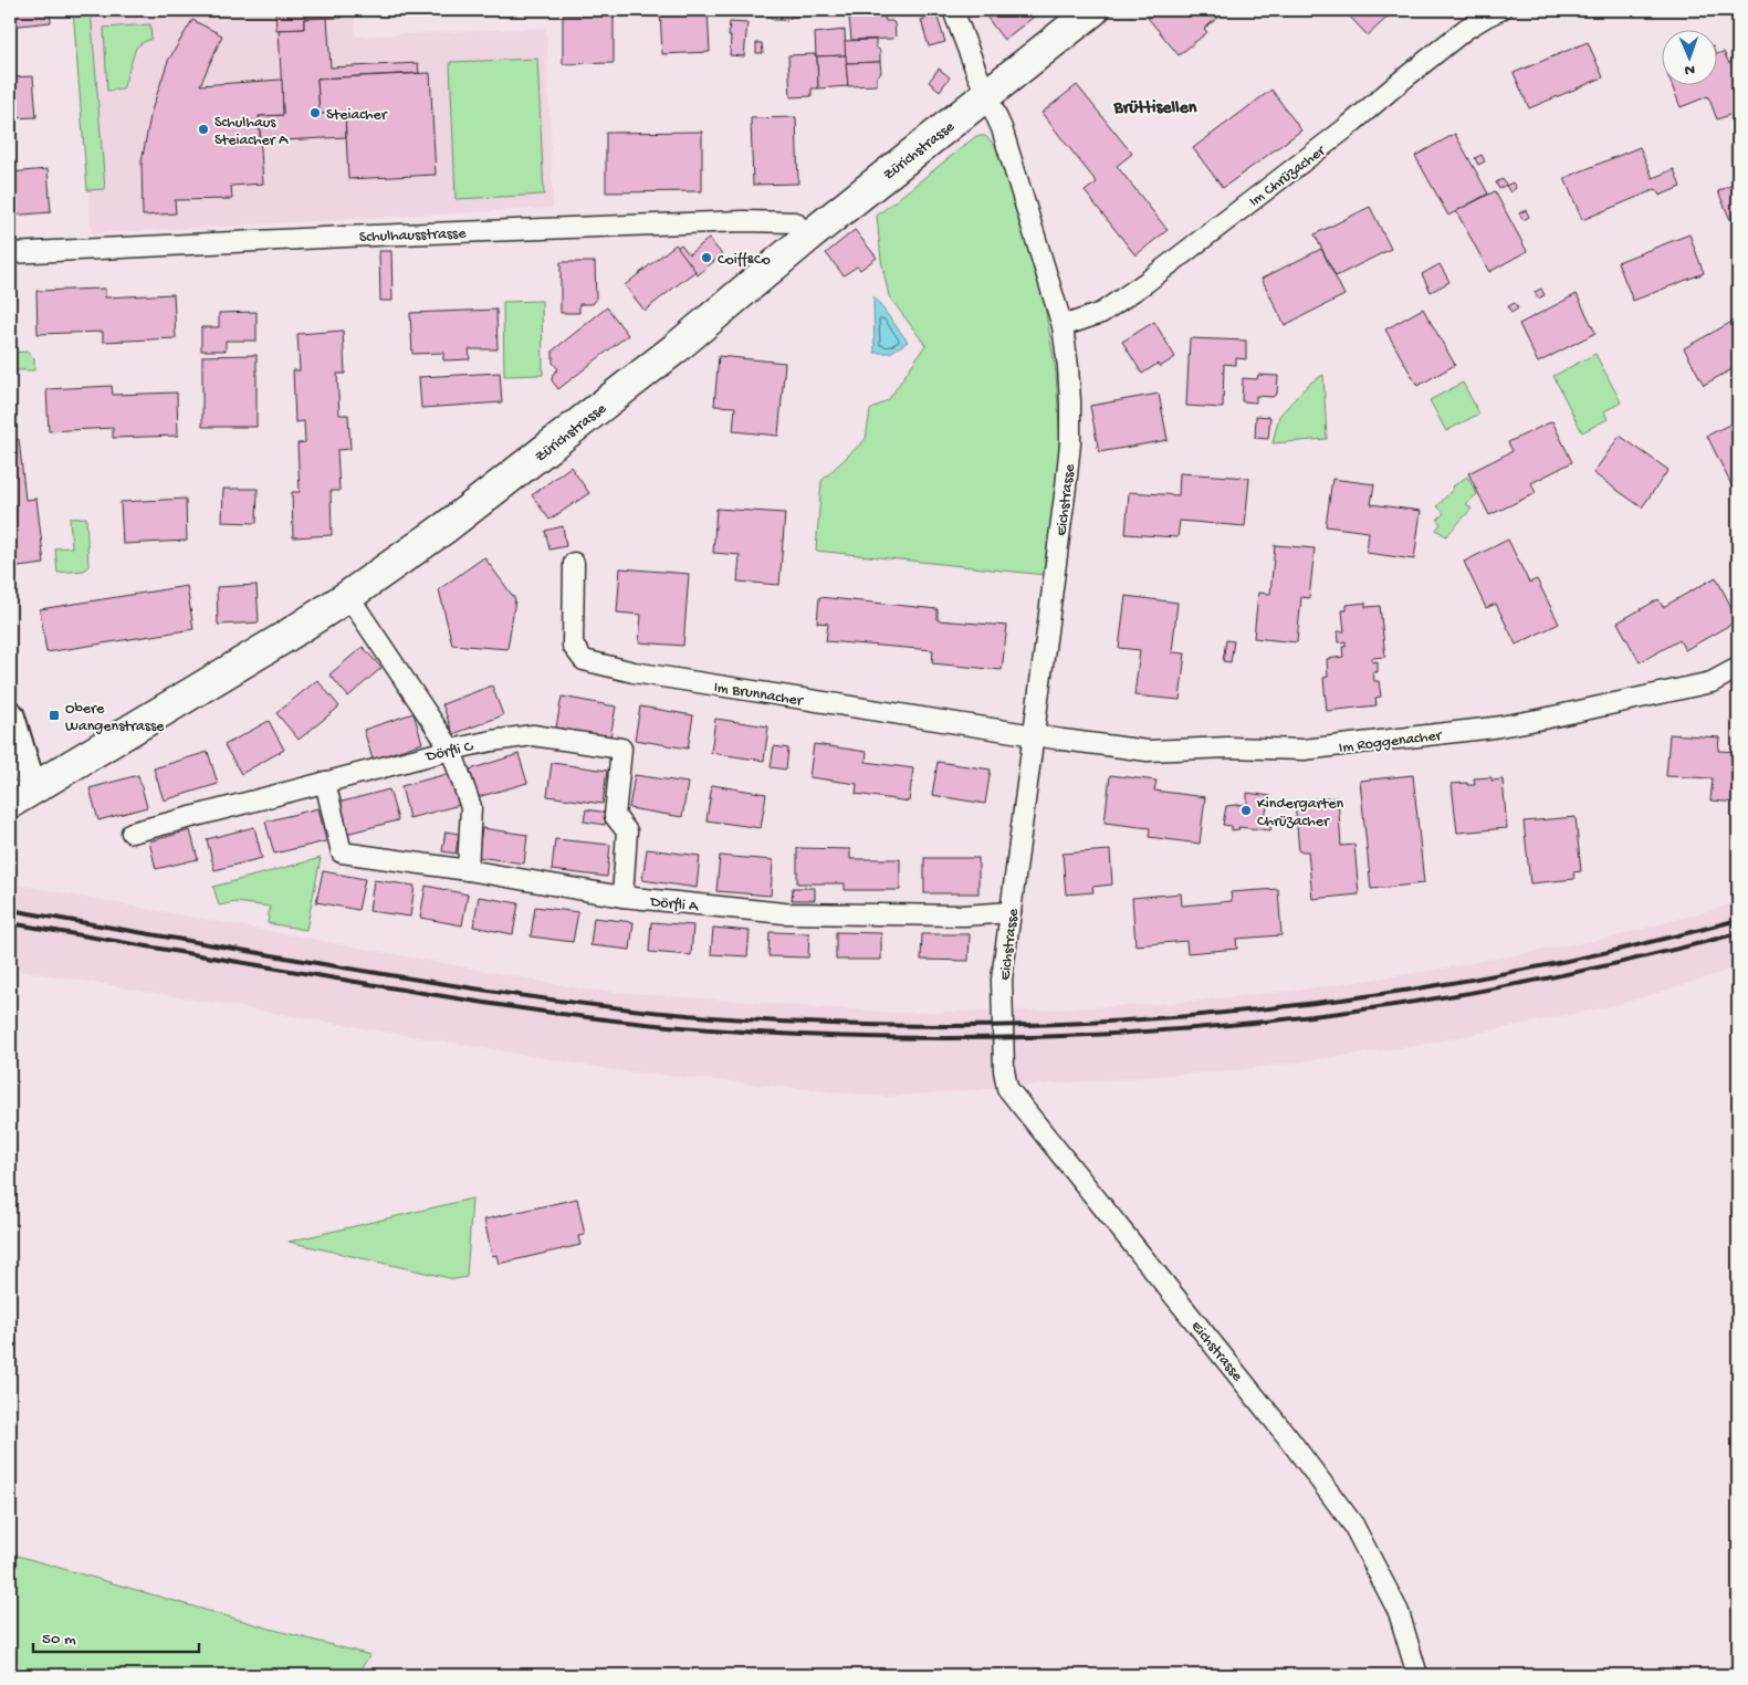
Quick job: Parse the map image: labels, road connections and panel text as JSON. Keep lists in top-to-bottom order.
{
  "streets": {
    "main road": ["Zürichstrasse"],
    "street": [
      "Im Chrüzacher",
      "Schulhausstrasse",
      "Eichstrasse",
      "Im Brunnacher",
      "Im Roggenacher",
      "Dörfli C",
      "Dörfli A"
    ]
  },
  "crossings": [
    ["Zürichstrasse", "Schulhausstrasse"],
    ["Zürichstrasse", "Eichstrasse"],
    ["Im Chrüzacher", "Eichstrasse"],
    ["Eichstrasse", "Im Brunnacher"],
    ["Eichstrasse", "Im Roggenacher"],
    ["Eichstrasse", "Dörfli A"],
    ["Im Brunnacher", "Im Roggenacher"],
    ["Dörfli C", "Dörfli A"]
  ],
  "districts": ["Brüttisellen"],
  "places": {
    "other": [
      "Steiacher",
      "Schulhaus Steiacher A",
      "Coiff&Co",
      "Kindergarten Chrüzacher"
    ],
    "transit": ["Obere Wangenstrasse"]
  },
  "scale_bar": "50 m",
  "north": "bottom"
}
